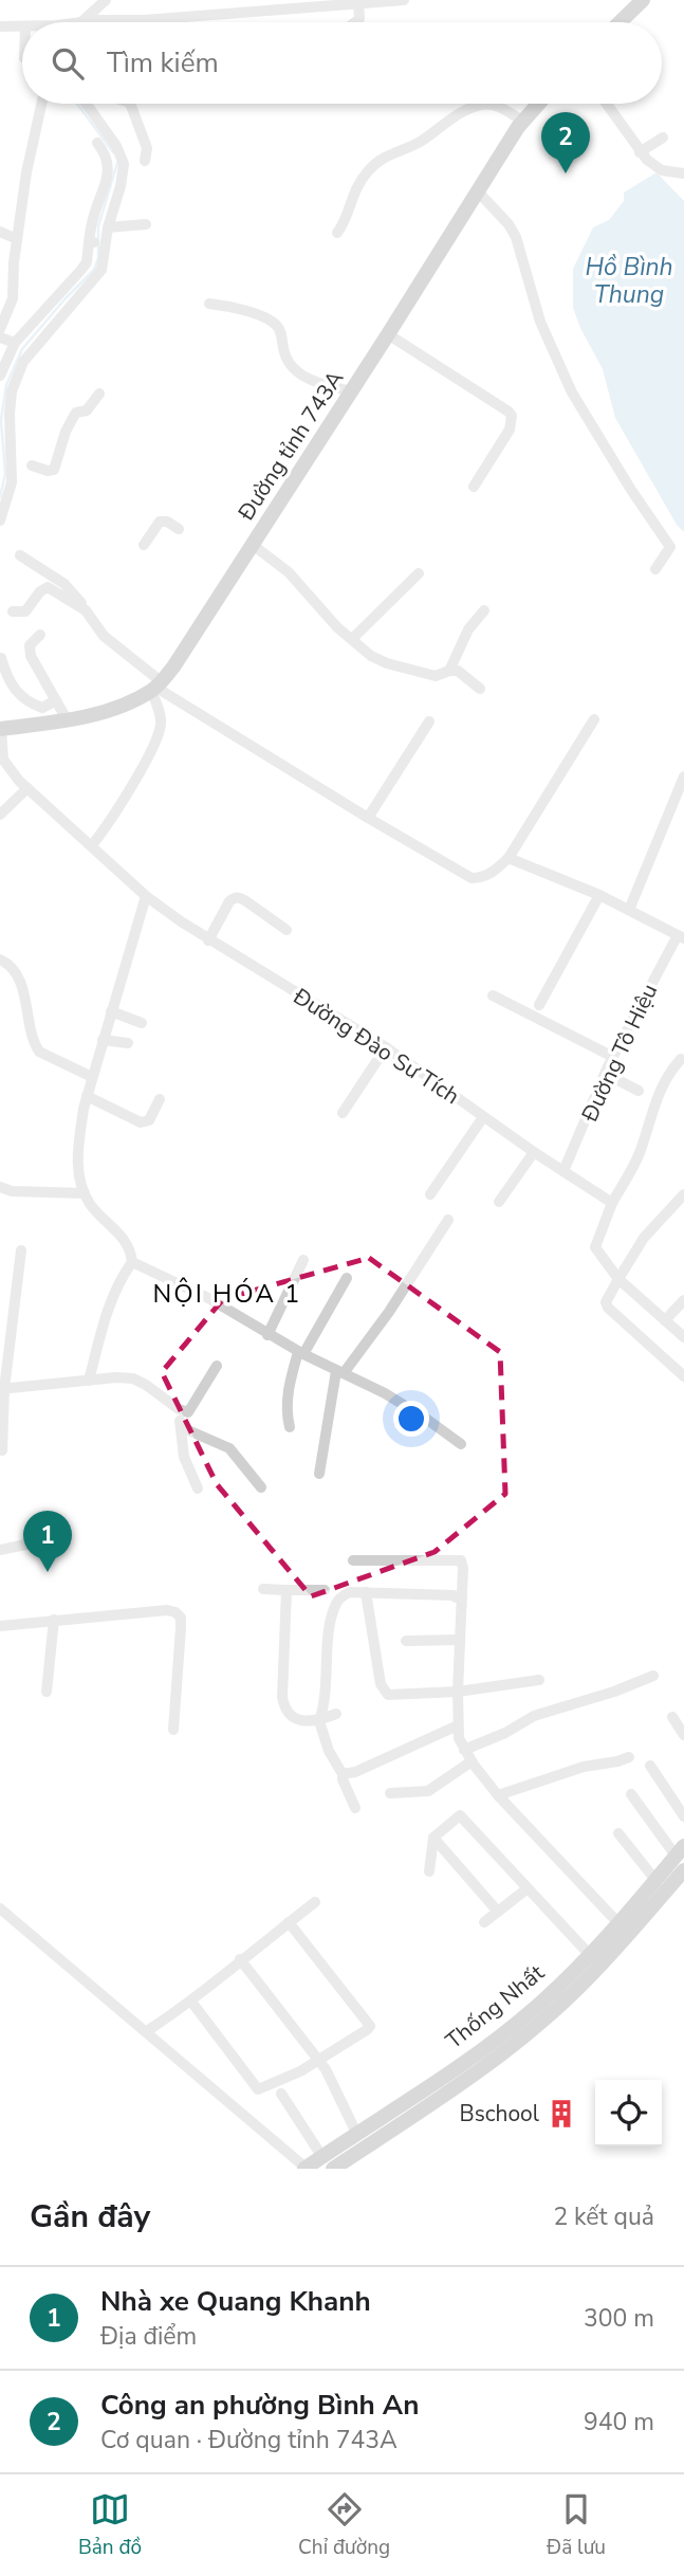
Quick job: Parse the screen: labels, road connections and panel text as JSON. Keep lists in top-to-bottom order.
{
  "streets": {
    "main road": ["Đường tỉnh 743A", "Thống Nhất"],
    "street": ["Đường Đào Sư Tích", "Đường Tô Hiệu"]
  },
  "crossings": [
    ["Đường tỉnh 743A", "Đường Đào Sư Tích"],
    ["Đường Đào Sư Tích", "Đường Tô Hiệu"]
  ],
  "districts": ["NỘI HÓA 1"],
  "water": ["Hồ Bình Thung"],
  "places": {
    "building": ["Bschool"]
  },
  "page": {
    "search": "Tìm kiếm",
    "pins": ["2", "1"],
    "heading": ["Gần đây", "2 kết quả"],
    "list": [
      {
        "mark": "1",
        "name": "Nhà xe Quang Khanh",
        "note": "Địa điểm",
        "value": "300 m"
      },
      {
        "mark": "2",
        "name": "Công an phường Bình An",
        "note": "Cơ quan · Đường tỉnh 743A",
        "value": "940 m"
      }
    ],
    "nav": ["Bản đồ", "Chỉ đường", "Đã lưu"]
  }
}
